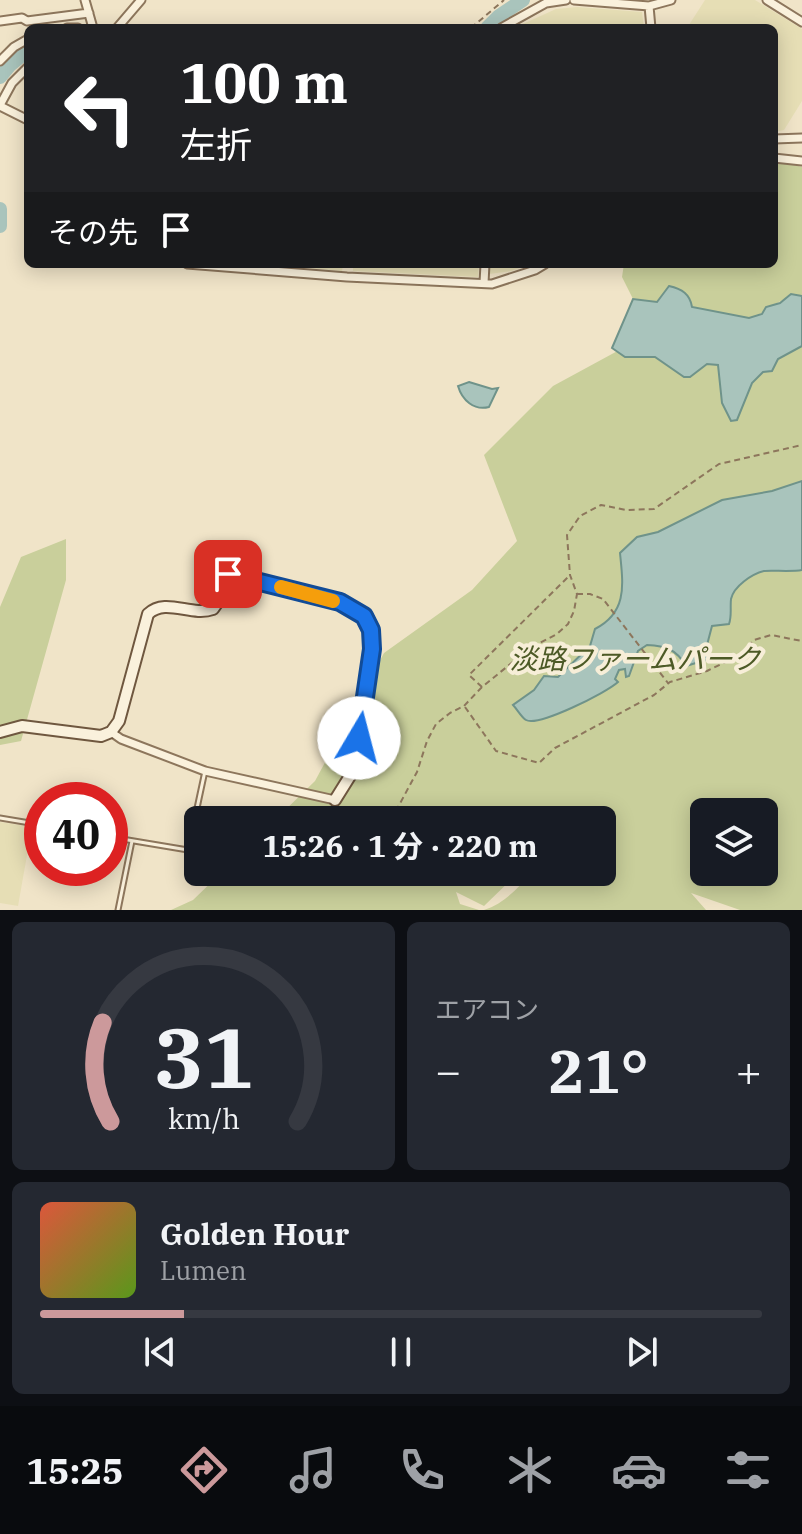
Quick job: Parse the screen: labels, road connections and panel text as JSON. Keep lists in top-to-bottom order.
{
  "parks": ["淡路ファームパーク"],
  "page": {
    "turn": ["100 m", "左折"],
    "then": "その先",
    "limit": "40",
    "trip": "15:26 · 1 分 · 220 m",
    "tile": "エアコン",
    "heat": ["−", "21°", "+"],
    "song": ["Golden Hour", "Lumen"],
    "tabs": "15:25",
    "gauge": ["31", "km/h"]
  }
}
